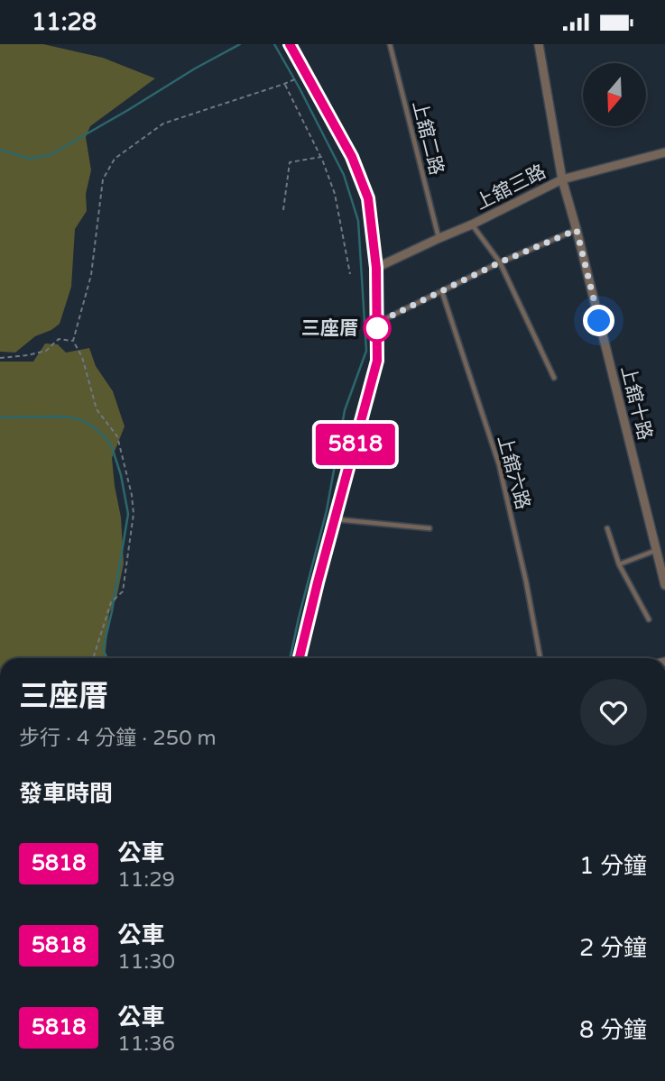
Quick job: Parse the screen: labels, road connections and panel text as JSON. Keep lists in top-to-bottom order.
{
  "streets": {
    "street": ["上舘三路", "上舘十路"],
    "lane": ["上舘二路", "上舘六路"]
  },
  "crossings": [
    ["上舘二路", "上舘三路"],
    ["上舘三路", "上舘十路"]
  ],
  "places": ["三座厝"],
  "lines": ["bus line 5818"],
  "north": "bottom",
  "page": {
    "status": "11:28",
    "on_map": "5818",
    "heading": [
      ["三座厝", "步行 · 4 分鐘 · 250 m"],
      "發車時間"
    ],
    "list": [
      {
        "mark": "5818",
        "name": "公車",
        "note": "11:29",
        "value": "1 分鐘"
      },
      {
        "mark": "5818",
        "name": "公車",
        "note": "11:30",
        "value": "2 分鐘"
      },
      {
        "mark": "5818",
        "name": "公車",
        "note": "11:36",
        "value": "8 分鐘"
      }
    ]
  }
}
